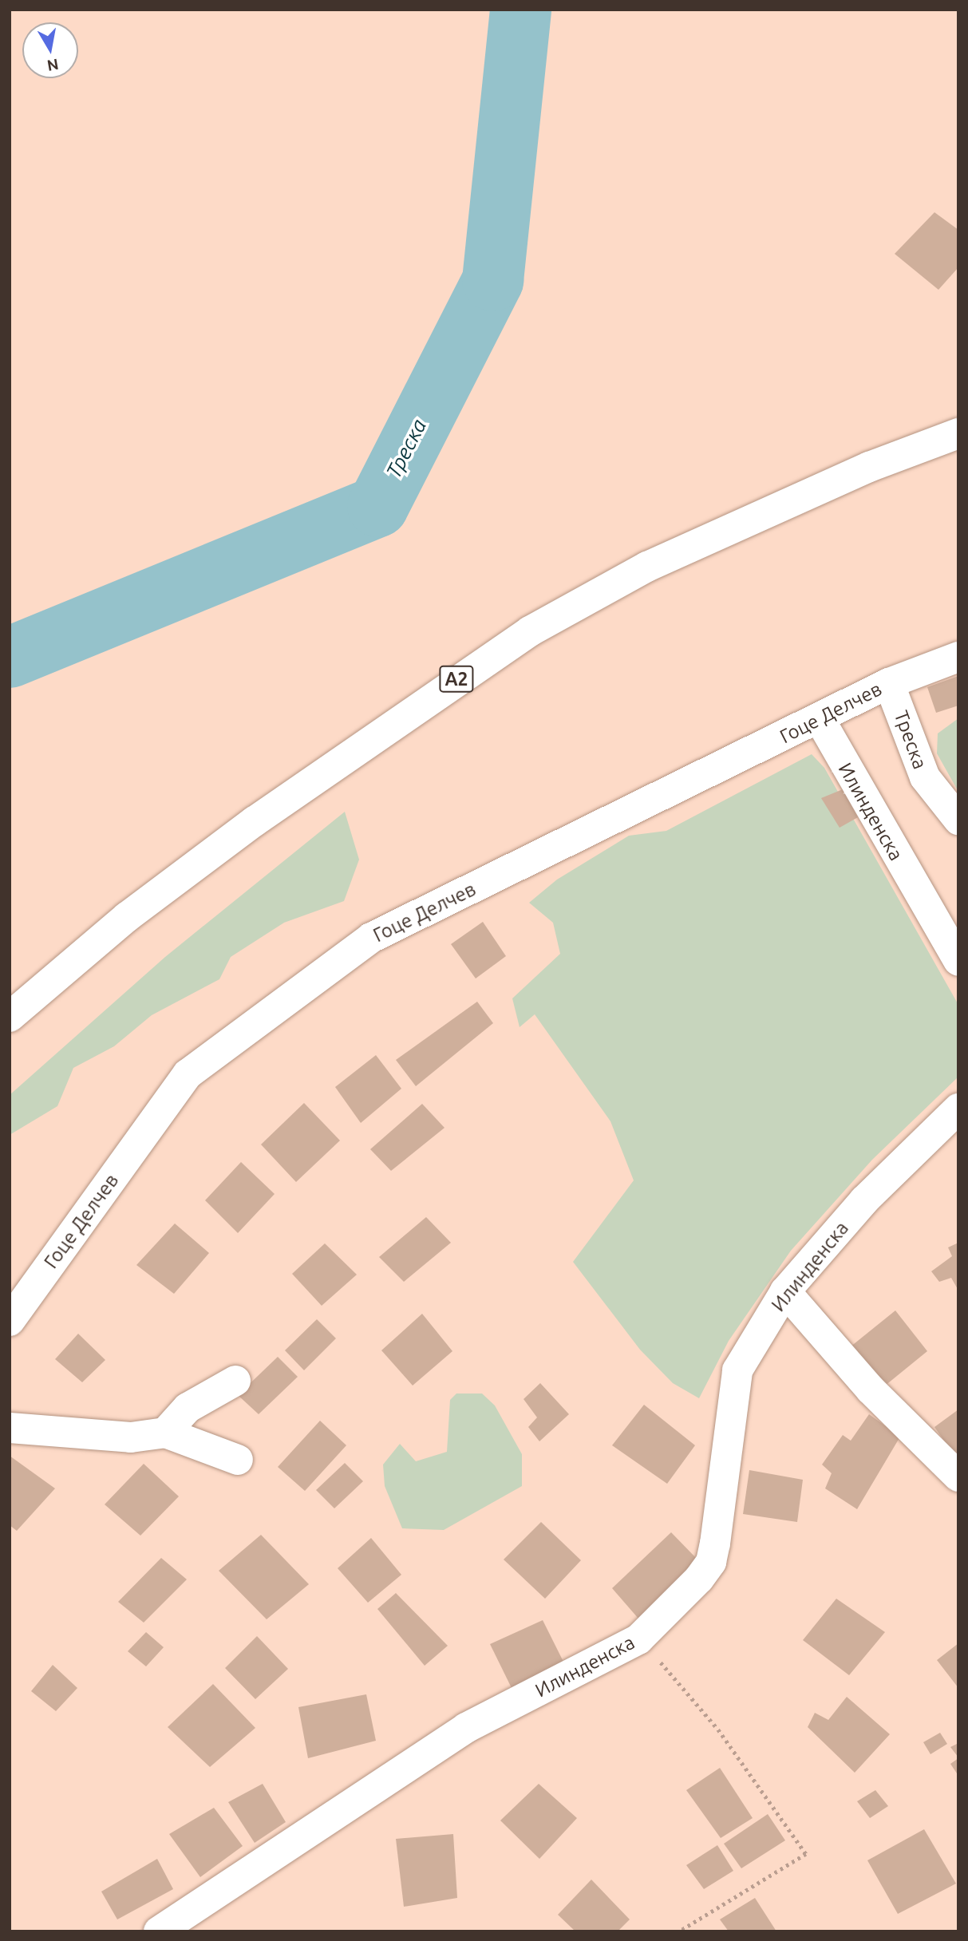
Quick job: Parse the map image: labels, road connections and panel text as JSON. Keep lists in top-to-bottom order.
{
  "streets": {
    "street": [
      "A2",
      "Гоце Делчев",
      "Треска",
      "Илинденска"
    ]
  },
  "crossings": [
    ["Гоце Делчев", "Треска"],
    ["Гоце Делчев", "Илинденска"]
  ],
  "water": ["Треска"],
  "north": "bottom"
}
